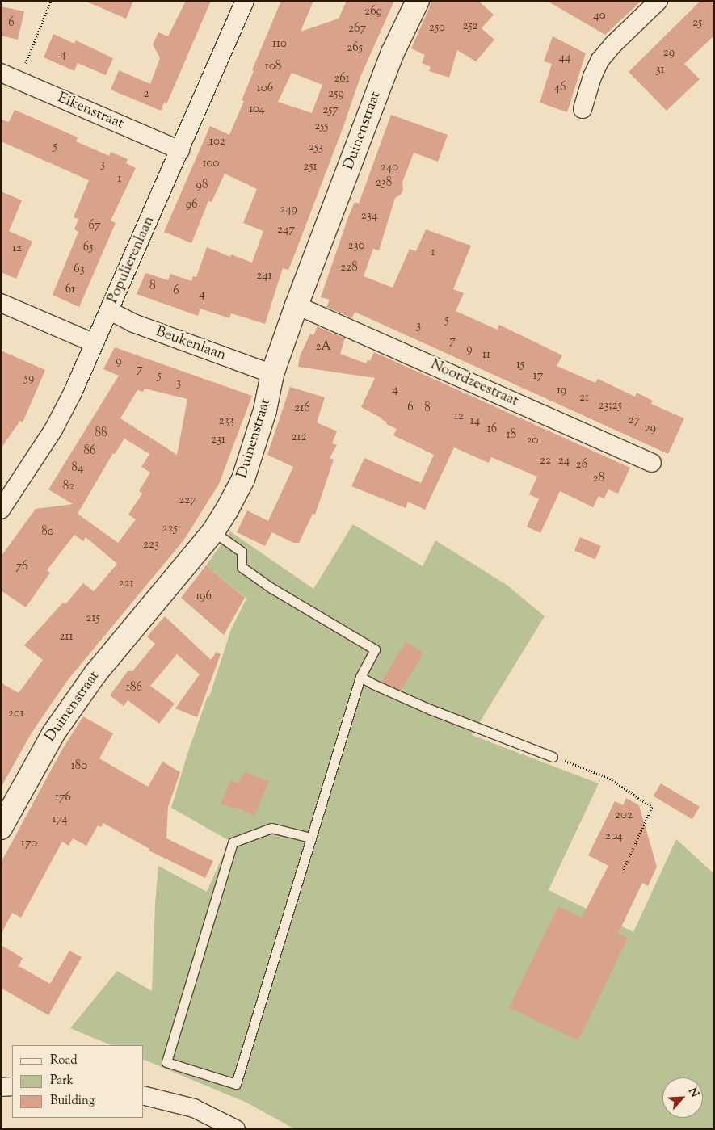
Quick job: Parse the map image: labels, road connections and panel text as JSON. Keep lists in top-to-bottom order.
{
  "streets": {
    "street": [
      "Eikenstraat",
      "Duinenstraat",
      "Populierenlaan",
      "Beukenlaan",
      "Noordzeestraat"
    ]
  },
  "crossings": [
    ["Eikenstraat", "Populierenlaan"],
    ["Duinenstraat", "Beukenlaan"],
    ["Duinenstraat", "Noordzeestraat"],
    ["Populierenlaan", "Beukenlaan"]
  ],
  "house_numbers": [
    "269",
    "40",
    "6",
    "25",
    "252",
    "250",
    "267",
    "110",
    "265",
    "29",
    "4",
    "44",
    "108",
    "31",
    "261",
    "46",
    "106",
    "2",
    "259",
    "104",
    "257",
    "255",
    "102",
    "5",
    "253",
    "100",
    "3",
    "251",
    "240",
    "1",
    "238",
    "98",
    "96",
    "249",
    "234",
    "67",
    "247",
    "230",
    "65",
    "12",
    "1",
    "228",
    "63",
    "241",
    "8",
    "61",
    "6",
    "4",
    "5",
    "3",
    "7",
    "2A",
    "9",
    "11",
    "9",
    "15",
    "7",
    "5",
    "17",
    "59",
    "3",
    "4",
    "19",
    "21",
    "23;25",
    "6",
    "216",
    "8",
    "12",
    "27",
    "233",
    "14",
    "29",
    "16",
    "88",
    "18",
    "212",
    "231",
    "20",
    "86",
    "22",
    "24",
    "26",
    "84",
    "28",
    "82",
    "227",
    "225",
    "80",
    "223",
    "76",
    "221",
    "196",
    "215",
    "211",
    "186",
    "201",
    "180",
    "176",
    "202",
    "174",
    "204",
    "170"
  ],
  "legend": ["Road", "Park", "Building"],
  "north": "top right"
}
